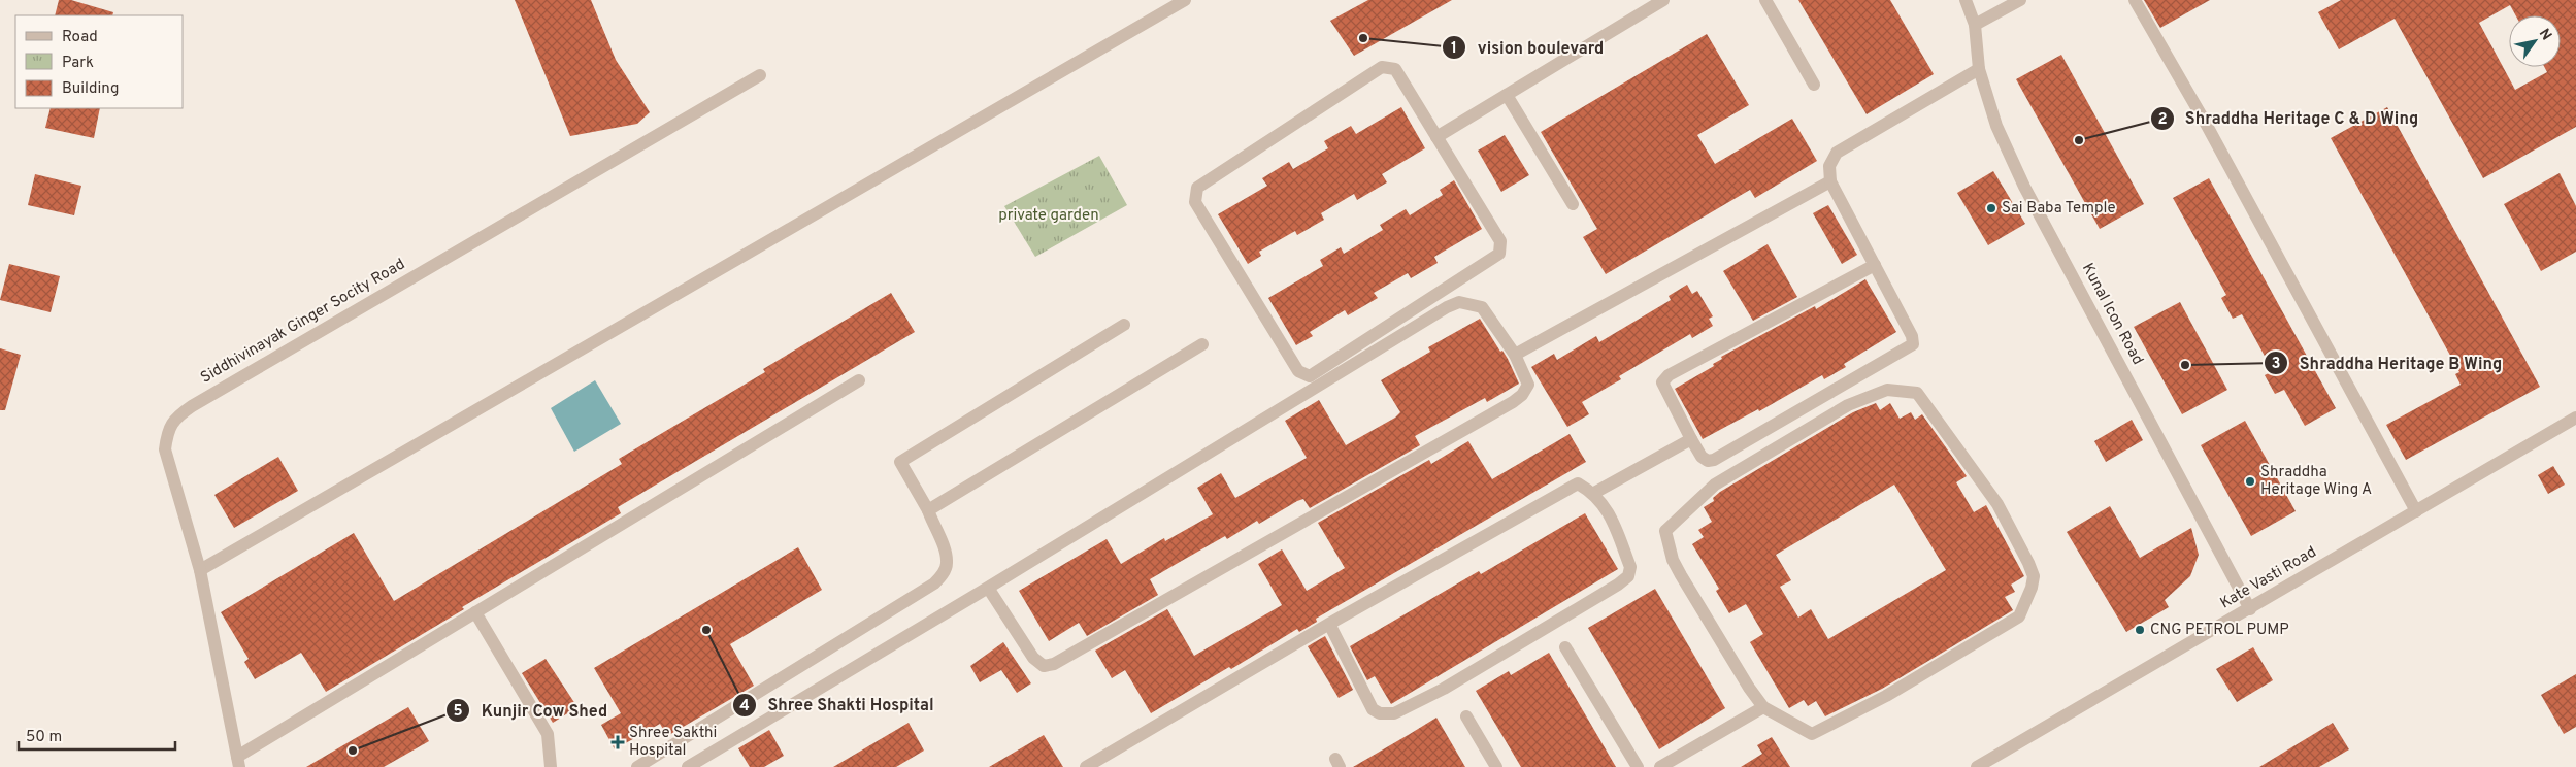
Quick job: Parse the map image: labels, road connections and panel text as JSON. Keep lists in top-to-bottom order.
{
  "streets": {
    "street": ["Kunal Icon Road", "Siddhivinayak Ginger Socity Road", "Kate Vasti Road"]
  },
  "crossings": [
    ["Kunal Icon Road", "Kate Vasti Road"]
  ],
  "parks": ["private garden"],
  "places": {
    "other": [
      "vision boulevard",
      "Shraddha Heritage C & D Wing",
      "Sai Baba Temple",
      "Shraddha Heritage B Wing",
      "Shraddha Heritage Wing A",
      "Shree Shakti Hospital",
      "CNG PETROL PUMP",
      "Kunjir Cow Shed"
    ],
    "health": ["Shree Sakthi Hospital"]
  },
  "legend": ["Road", "Park", "Building"],
  "scale_bar": "50 m",
  "north": "top right"
}
